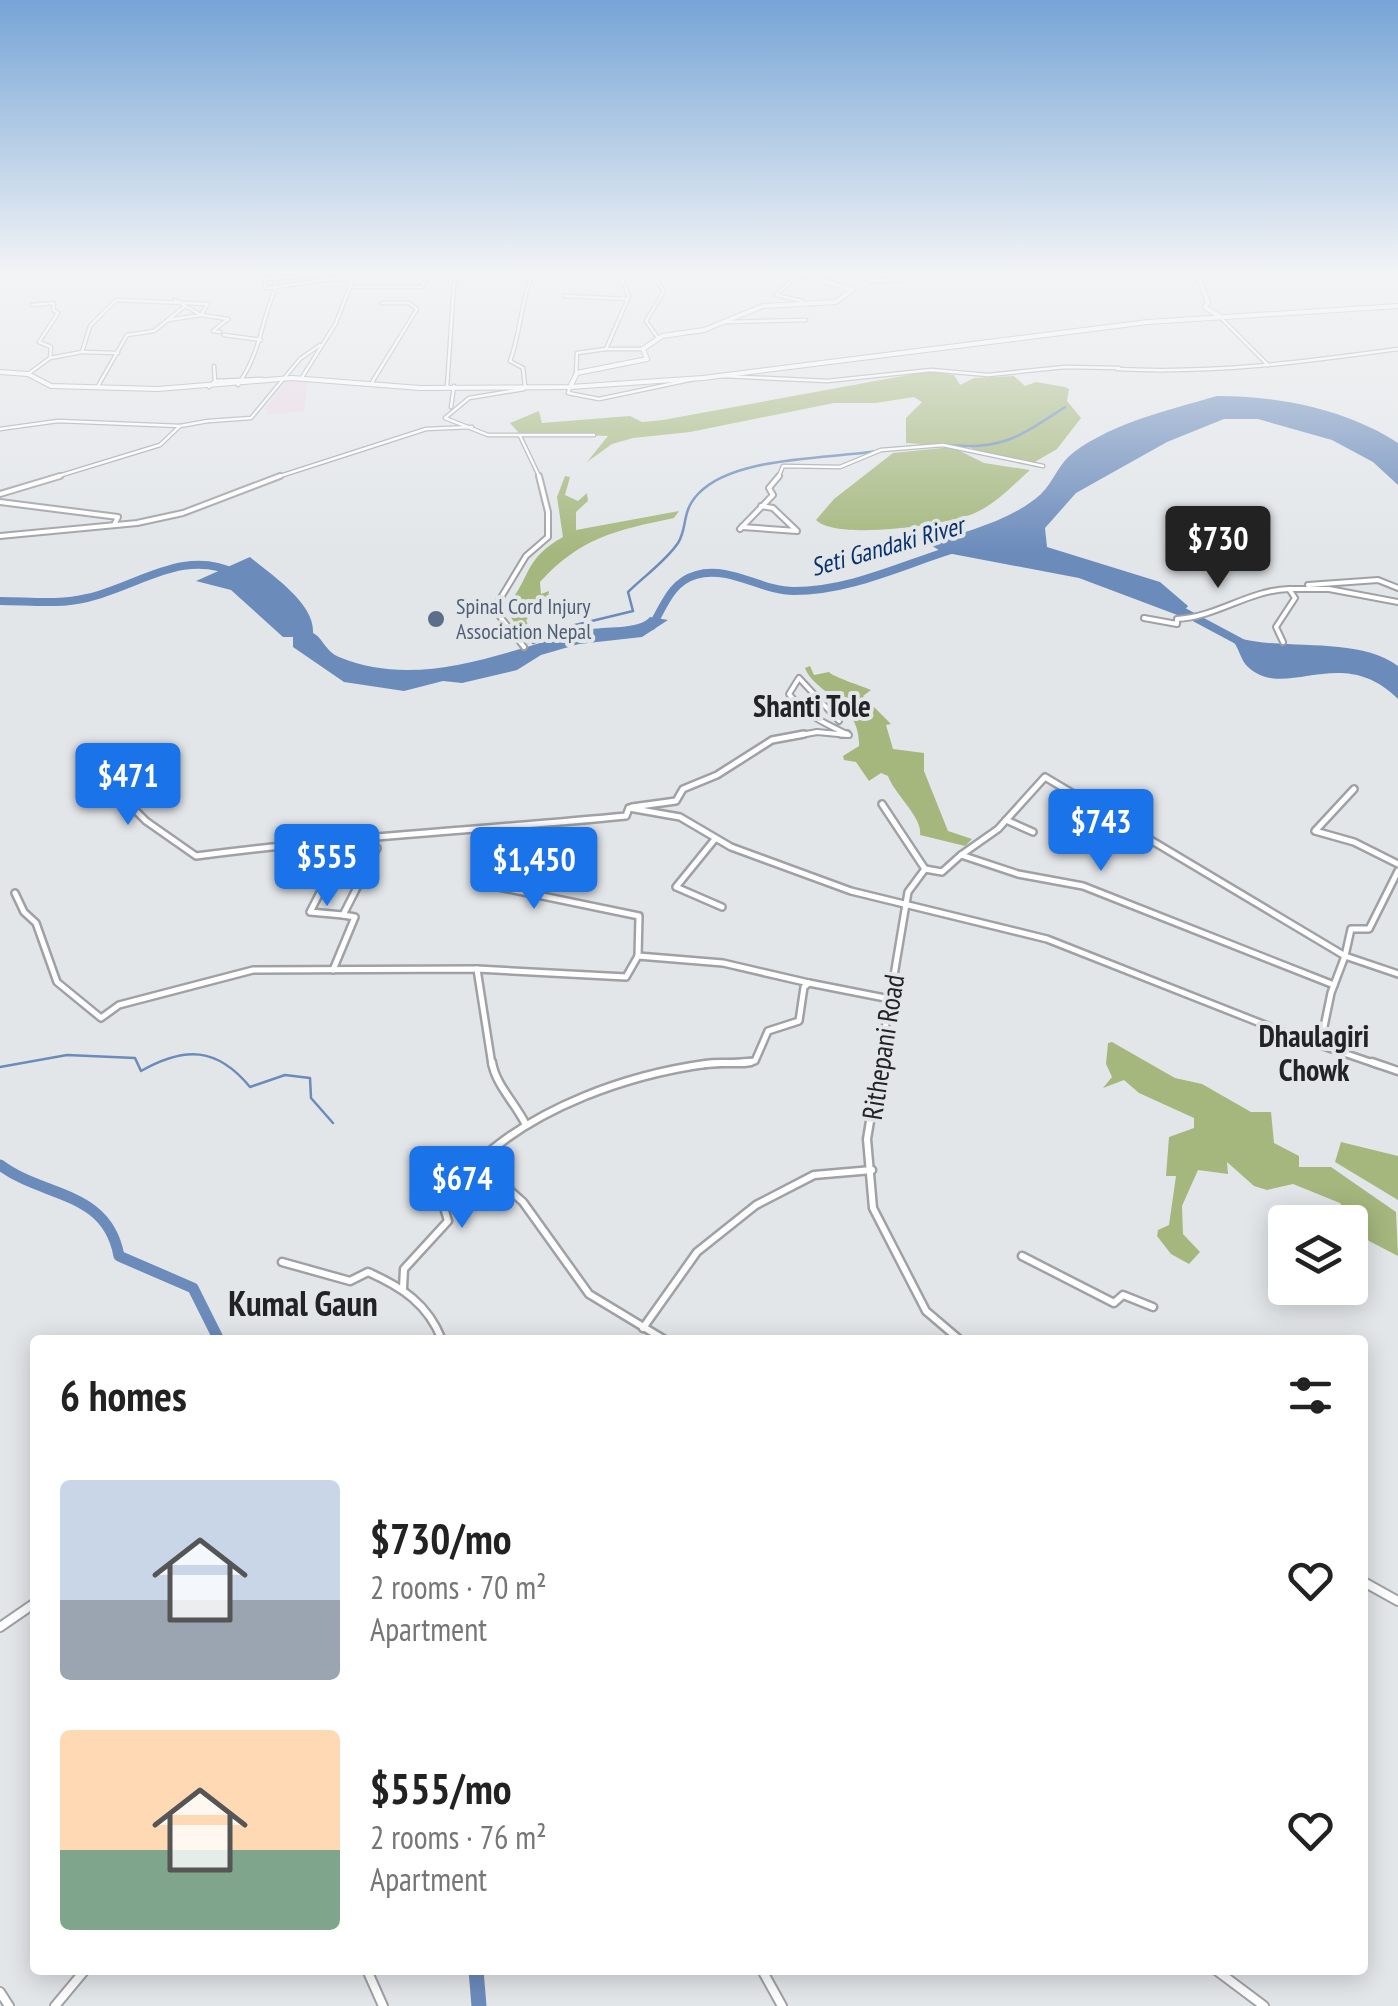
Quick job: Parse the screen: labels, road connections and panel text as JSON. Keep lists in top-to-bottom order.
{
  "streets": {
    "street": ["Rithepani Road"]
  },
  "districts": ["Shanti Tole", "Dhaulagiri Chowk", "Kumal Gaun"],
  "water": ["Seti Gandaki River"],
  "places": ["Spinal Cord Injury Association Nepal"],
  "page": {
    "price": [
      "$730",
      "$471",
      "$743",
      "$555",
      "$1,450",
      "$674"
    ],
    "heading": "6 homes",
    "list": [
      {
        "name": "$730/mo",
        "note": "2 rooms · 70 m² · Apartment"
      },
      {
        "name": "$555/mo",
        "note": "2 rooms · 76 m² · Apartment"
      }
    ]
  }
}
